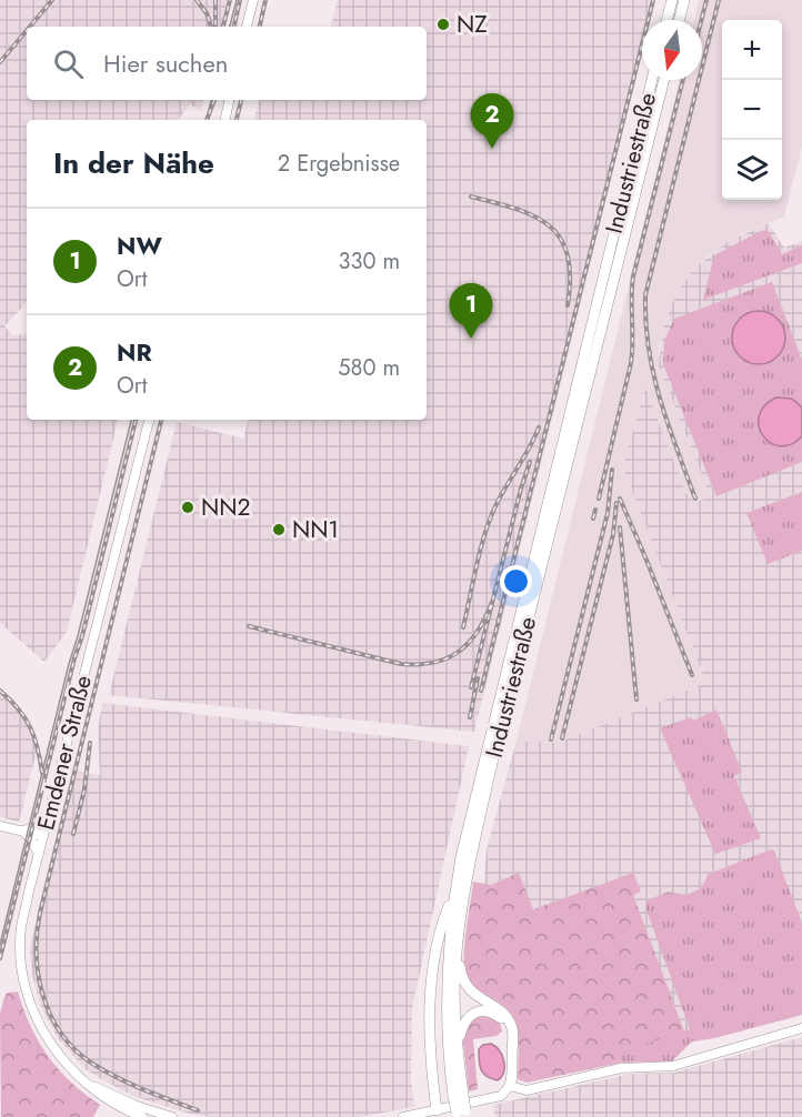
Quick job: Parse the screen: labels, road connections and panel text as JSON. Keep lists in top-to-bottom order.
{
  "streets": {
    "highway": ["Industriestraße"],
    "street": ["Emdener Straße"]
  },
  "places": ["NZ", "NN2", "NN1"],
  "north": "bottom",
  "page": {
    "map_buttons": ["+", "−"],
    "search": "Hier suchen",
    "pins": ["2", "1"],
    "heading": ["In der Nähe", "2 Ergebnisse"],
    "list": [
      {
        "mark": "1",
        "name": "NW",
        "note": "Ort",
        "value": "330 m"
      },
      {
        "mark": "2",
        "name": "NR",
        "note": "Ort",
        "value": "580 m"
      }
    ]
  }
}
